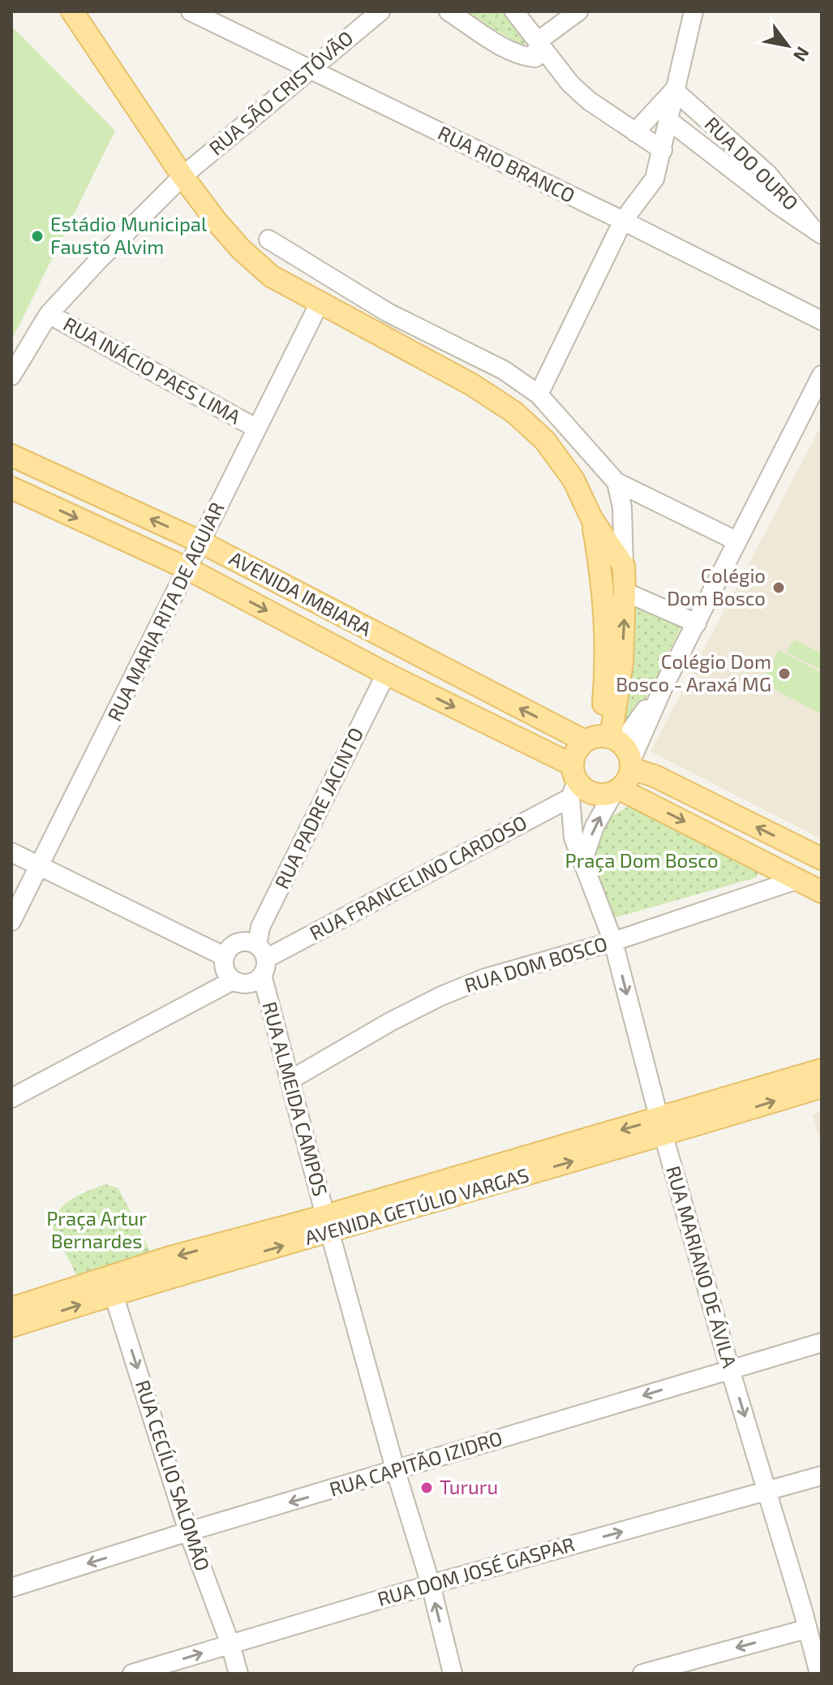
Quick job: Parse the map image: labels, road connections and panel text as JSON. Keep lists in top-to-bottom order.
{
  "streets": {
    "main road": ["AVENIDA IMBIARA", "AVENIDA GETÚLIO VARGAS"],
    "street": [
      "RUA SÃO CRISTÓVÃO",
      "RUA DO OURO",
      "RUA RIO BRANCO",
      "RUA INÁCIO PAES LIMA",
      "RUA MARIA RITA DE AGUIAR",
      "RUA PADRE JACINTO",
      "RUA FRANCELINO CARDOSO",
      "RUA DOM BOSCO",
      "RUA ALMEIDA CAMPOS",
      "RUA MARIANO DE ÁVILA",
      "RUA CAPITÃO IZIDRO",
      "RUA CECÍLIO SALOMÃO",
      "RUA DOM JOSÉ GASPAR"
    ]
  },
  "crossings": [
    ["RUA SÃO CRISTÓVÃO", "RUA RIO BRANCO"],
    ["RUA SÃO CRISTÓVÃO", "RUA INÁCIO PAES LIMA"],
    ["RUA INÁCIO PAES LIMA", "RUA MARIA RITA DE AGUIAR"],
    ["AVENIDA IMBIARA", "RUA MARIA RITA DE AGUIAR"],
    ["AVENIDA IMBIARA", "RUA PADRE JACINTO"],
    ["AVENIDA IMBIARA", "RUA FRANCELINO CARDOSO"],
    ["AVENIDA IMBIARA", "RUA MARIANO DE ÁVILA"],
    ["RUA PADRE JACINTO", "RUA FRANCELINO CARDOSO"],
    ["RUA PADRE JACINTO", "RUA ALMEIDA CAMPOS"],
    ["RUA FRANCELINO CARDOSO", "RUA ALMEIDA CAMPOS"],
    ["RUA FRANCELINO CARDOSO", "RUA MARIANO DE ÁVILA"],
    ["RUA DOM BOSCO", "RUA ALMEIDA CAMPOS"],
    ["RUA DOM BOSCO", "RUA MARIANO DE ÁVILA"],
    ["RUA ALMEIDA CAMPOS", "AVENIDA GETÚLIO VARGAS"],
    ["RUA ALMEIDA CAMPOS", "RUA CAPITÃO IZIDRO"],
    ["RUA ALMEIDA CAMPOS", "RUA DOM JOSÉ GASPAR"],
    ["AVENIDA GETÚLIO VARGAS", "RUA MARIANO DE ÁVILA"],
    ["AVENIDA GETÚLIO VARGAS", "RUA CECÍLIO SALOMÃO"],
    ["RUA MARIANO DE ÁVILA", "RUA CAPITÃO IZIDRO"],
    ["RUA MARIANO DE ÁVILA", "RUA DOM JOSÉ GASPAR"],
    ["RUA CAPITÃO IZIDRO", "RUA CECÍLIO SALOMÃO"],
    ["RUA CECÍLIO SALOMÃO", "RUA DOM JOSÉ GASPAR"]
  ],
  "one_way": ["RUA CAPITÃO IZIDRO", "RUA CECÍLIO SALOMÃO"],
  "parks": ["Praça Dom Bosco", "Praça Artur Bernardes"],
  "places": [
    "Estádio Municipal Fausto Alvim",
    "Colégio Dom Bosco",
    "Colégio Dom Bosco - Araxá MG",
    "Tururu"
  ],
  "north": "bottom right"
}
